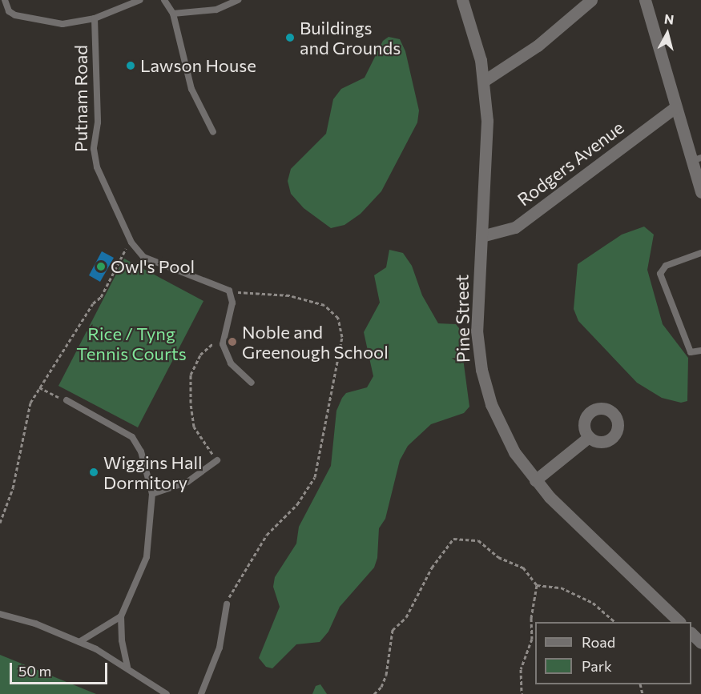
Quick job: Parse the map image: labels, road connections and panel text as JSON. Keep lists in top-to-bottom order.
{
  "streets": {
    "street": ["Rodgers Avenue", "Pine Street"],
    "lane": ["Putnam Road"]
  },
  "crossings": [
    ["Rodgers Avenue", "Pine Street"]
  ],
  "parks": ["Rice / Tyng Tennis Courts"],
  "places": [
    "Buildings and Grounds",
    "Lawson House",
    "Owl's Pool",
    "Noble and Greenough School",
    "Wiggins Hall Dormitory"
  ],
  "legend": ["Road", "Park"],
  "scale_bar": "50 m",
  "north": "top"
}
